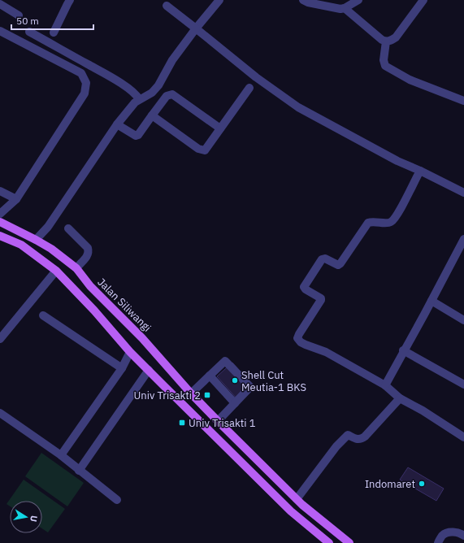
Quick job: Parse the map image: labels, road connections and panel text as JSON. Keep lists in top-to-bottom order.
{
  "streets": {
    "main road": ["Jalan Siliwangi"]
  },
  "places": {
    "other": ["Shell Cut Meutia-1 BKS", "Indomaret"],
    "transit": ["Univ Trisakti 2", "Univ Trisakti 1"]
  },
  "scale_bar": "50 m",
  "north": "right"
}
